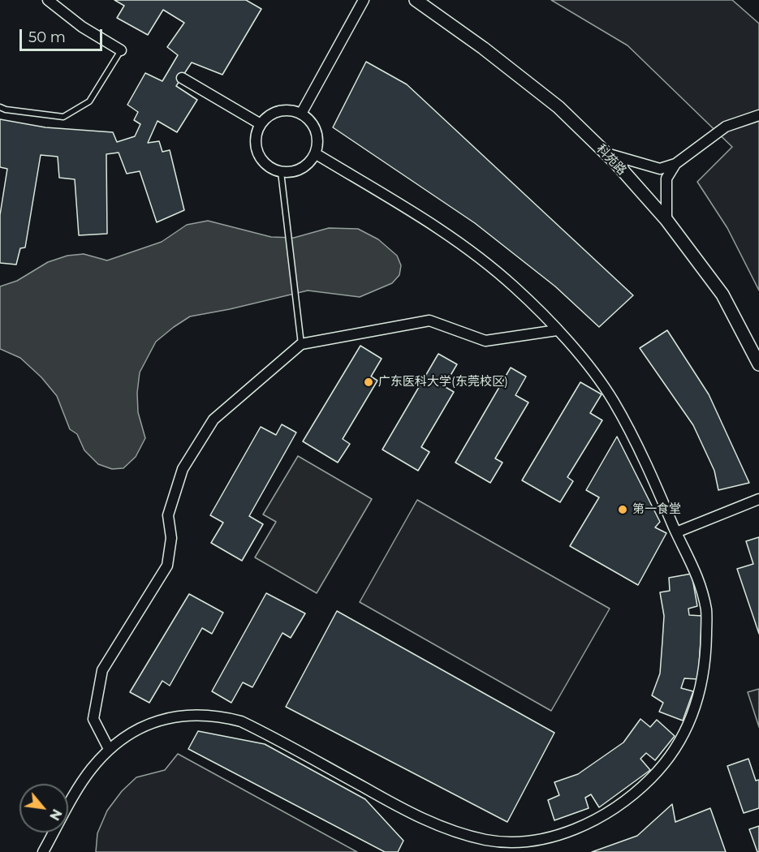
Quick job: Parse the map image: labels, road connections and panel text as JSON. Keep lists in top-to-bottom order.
{
  "streets": {
    "street": ["科苑路"]
  },
  "places": ["广东医科大学(东莞校区)", "第一食堂"],
  "scale_bar": "50 m",
  "north": "bottom right"
}
